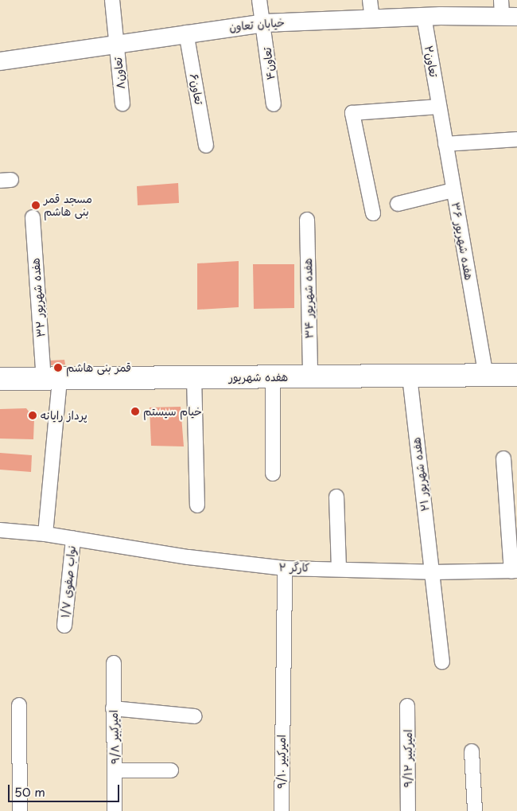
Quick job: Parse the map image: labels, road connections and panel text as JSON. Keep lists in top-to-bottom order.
{
  "streets": {
    "main road": ["هفده شهریور"],
    "street": [
      "خیابان تعاون",
      "تعاون۲",
      "تعاون۴",
      "تعاون۸",
      "تعاون۶",
      "هفده شهریور ۳۶",
      "هفده شهریور ۳۲",
      "هفده شهریور ۳۴",
      "هفده شهریور ۲۱",
      "کارگر ۲",
      "نواب صفوی ۱/۷",
      "امیرکبیر ۹/۸",
      "امیرکبیر ۹/۱۲",
      "امیرکبیر ۹/۱۰"
    ]
  },
  "crossings": [
    ["خیابان تعاون", "تعاون۲"],
    ["خیابان تعاون", "تعاون۴"],
    ["خیابان تعاون", "تعاون۸"],
    ["خیابان تعاون", "تعاون۶"],
    ["تعاون۲", "هفده شهریور ۳۶"],
    ["هفده شهریور ۳۶", "هفده شهریور"],
    ["هفده شهریور ۳۲", "هفده شهریور"],
    ["هفده شهریور ۳۲", "کارگر ۲"],
    ["هفده شهریور ۳۴", "هفده شهریور"],
    ["هفده شهریور", "هفده شهریور ۲۱"],
    ["هفده شهریور ۲۱", "کارگر ۲"],
    ["کارگر ۲", "نواب صفوی ۱/۷"],
    ["کارگر ۲", "امیرکبیر ۹/۱۰"]
  ],
  "places": [
    "مسجد قمر بنی هاشم",
    "قمر بنی هاشم",
    "خیام سیستم",
    "پرداز رایانه"
  ],
  "scale_bar": "50 m"
}
